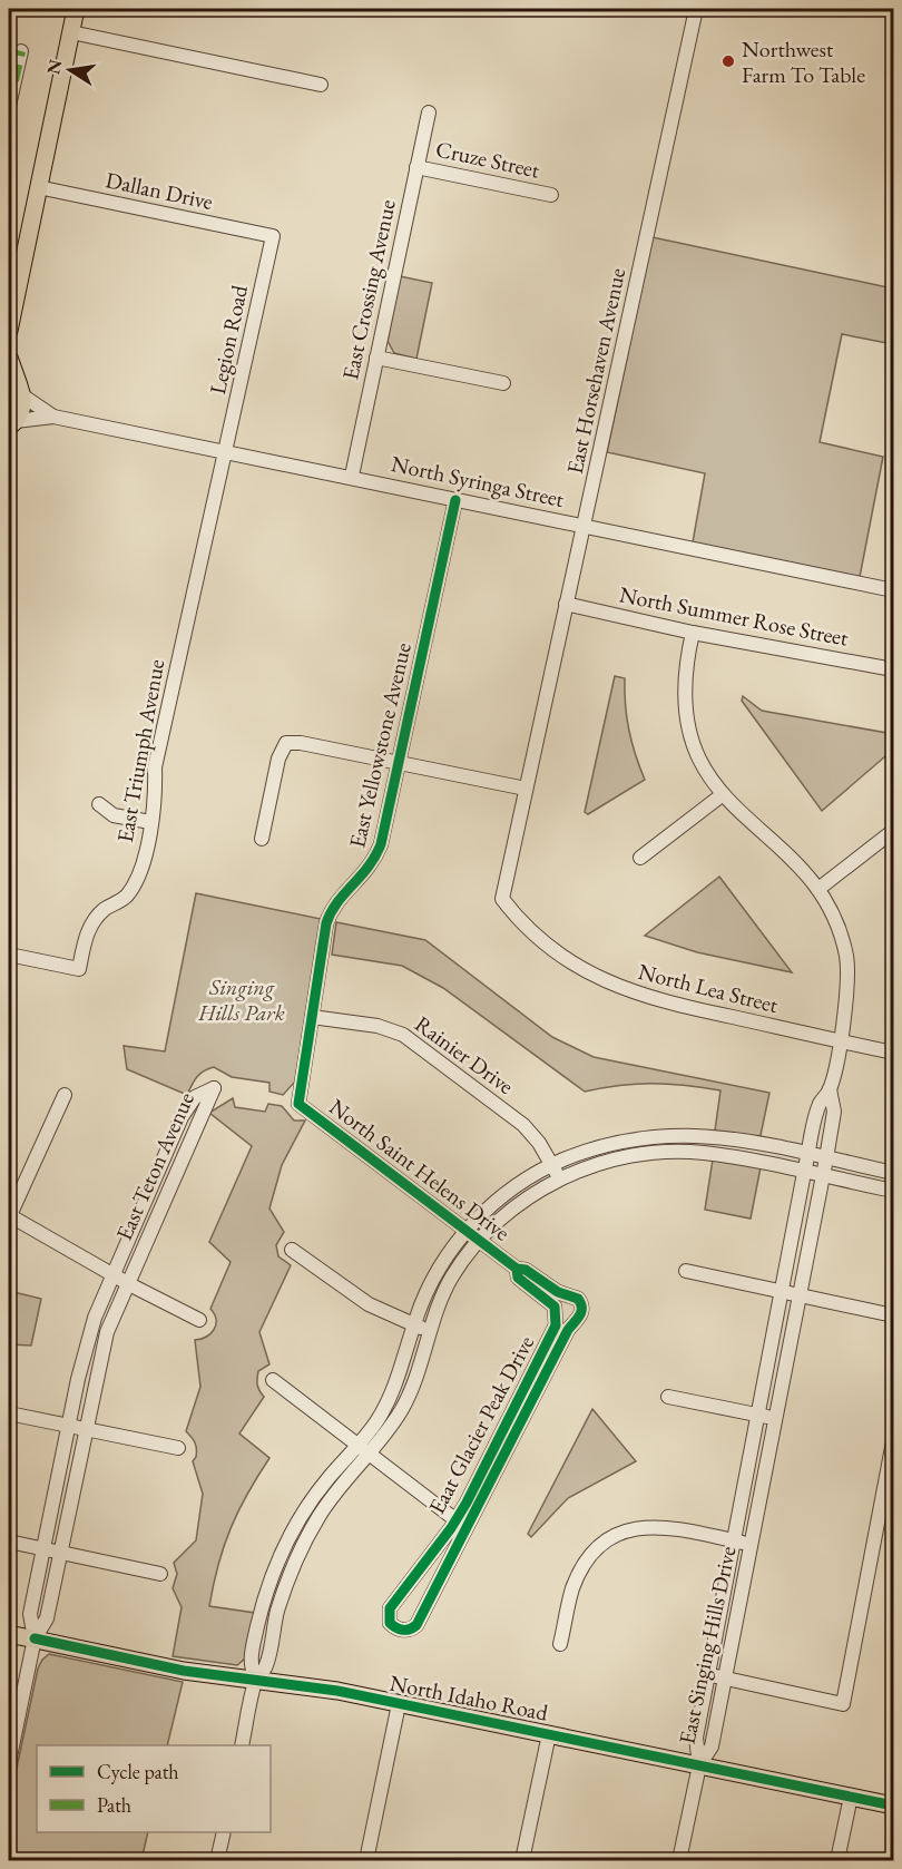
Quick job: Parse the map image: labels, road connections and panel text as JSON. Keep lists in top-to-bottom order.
{
  "streets": {
    "main road": ["North Idaho Road"],
    "street": [
      "Cruze Street",
      "Dallan Drive",
      "East Crossing Avenue",
      "Legion Road",
      "East Horsehaven Avenue",
      "North Syringa Street",
      "North Summer Rose Street",
      "East Yellowstone Avenue",
      "East Triumph Avenue",
      "North Lea Street",
      "Rainier Drive",
      "East Teton Avenue",
      "North Saint Helens Drive",
      "Eaat Glacier Peak Drive",
      "East Singing Hills Drive"
    ]
  },
  "crossings": [
    ["Cruze Street", "East Crossing Avenue"],
    ["Dallan Drive", "Legion Road"],
    ["East Crossing Avenue", "North Syringa Street"],
    ["Legion Road", "North Syringa Street"],
    ["Legion Road", "East Triumph Avenue"],
    ["East Horsehaven Avenue", "North Syringa Street"],
    ["East Horsehaven Avenue", "North Summer Rose Street"],
    ["East Horsehaven Avenue", "North Lea Street"],
    ["North Syringa Street", "East Yellowstone Avenue"],
    ["North Syringa Street", "East Triumph Avenue"],
    ["North Summer Rose Street", "East Singing Hills Drive"],
    ["East Yellowstone Avenue", "Rainier Drive"],
    ["East Yellowstone Avenue", "North Saint Helens Drive"],
    ["North Lea Street", "East Singing Hills Drive"],
    ["East Teton Avenue", "North Idaho Road"],
    ["North Saint Helens Drive", "Eaat Glacier Peak Drive"],
    ["East Singing Hills Drive", "North Idaho Road"]
  ],
  "parks": ["Singing Hills Park"],
  "places": ["Northwest Farm To Table"],
  "legend": ["Cycle path", "Path"],
  "north": "left"
}
